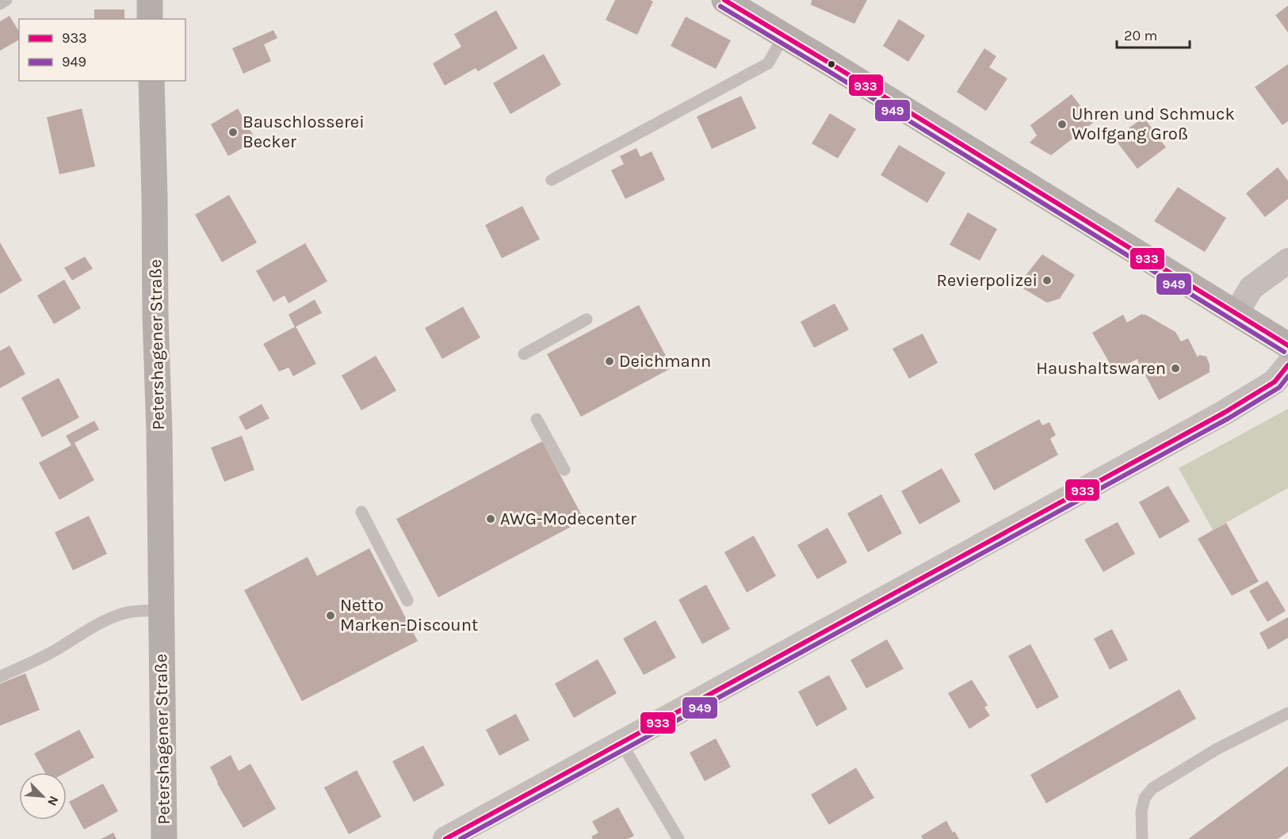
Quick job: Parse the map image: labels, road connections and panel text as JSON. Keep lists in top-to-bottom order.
{
  "streets": {
    "street": ["Petershagener Straße"]
  },
  "places": [
    "Uhren und Schmuck Wolfgang Groß",
    "Bauschlosserei Becker",
    "Revierpolizei",
    "Deichmann",
    "Haushaltswaren",
    "AWG-Modecenter",
    "Netto Marken-Discount"
  ],
  "lines": ["transit line 933", "transit line 949"],
  "legend": ["933", "949"],
  "scale_bar": "20 m",
  "north": "bottom right"
}
